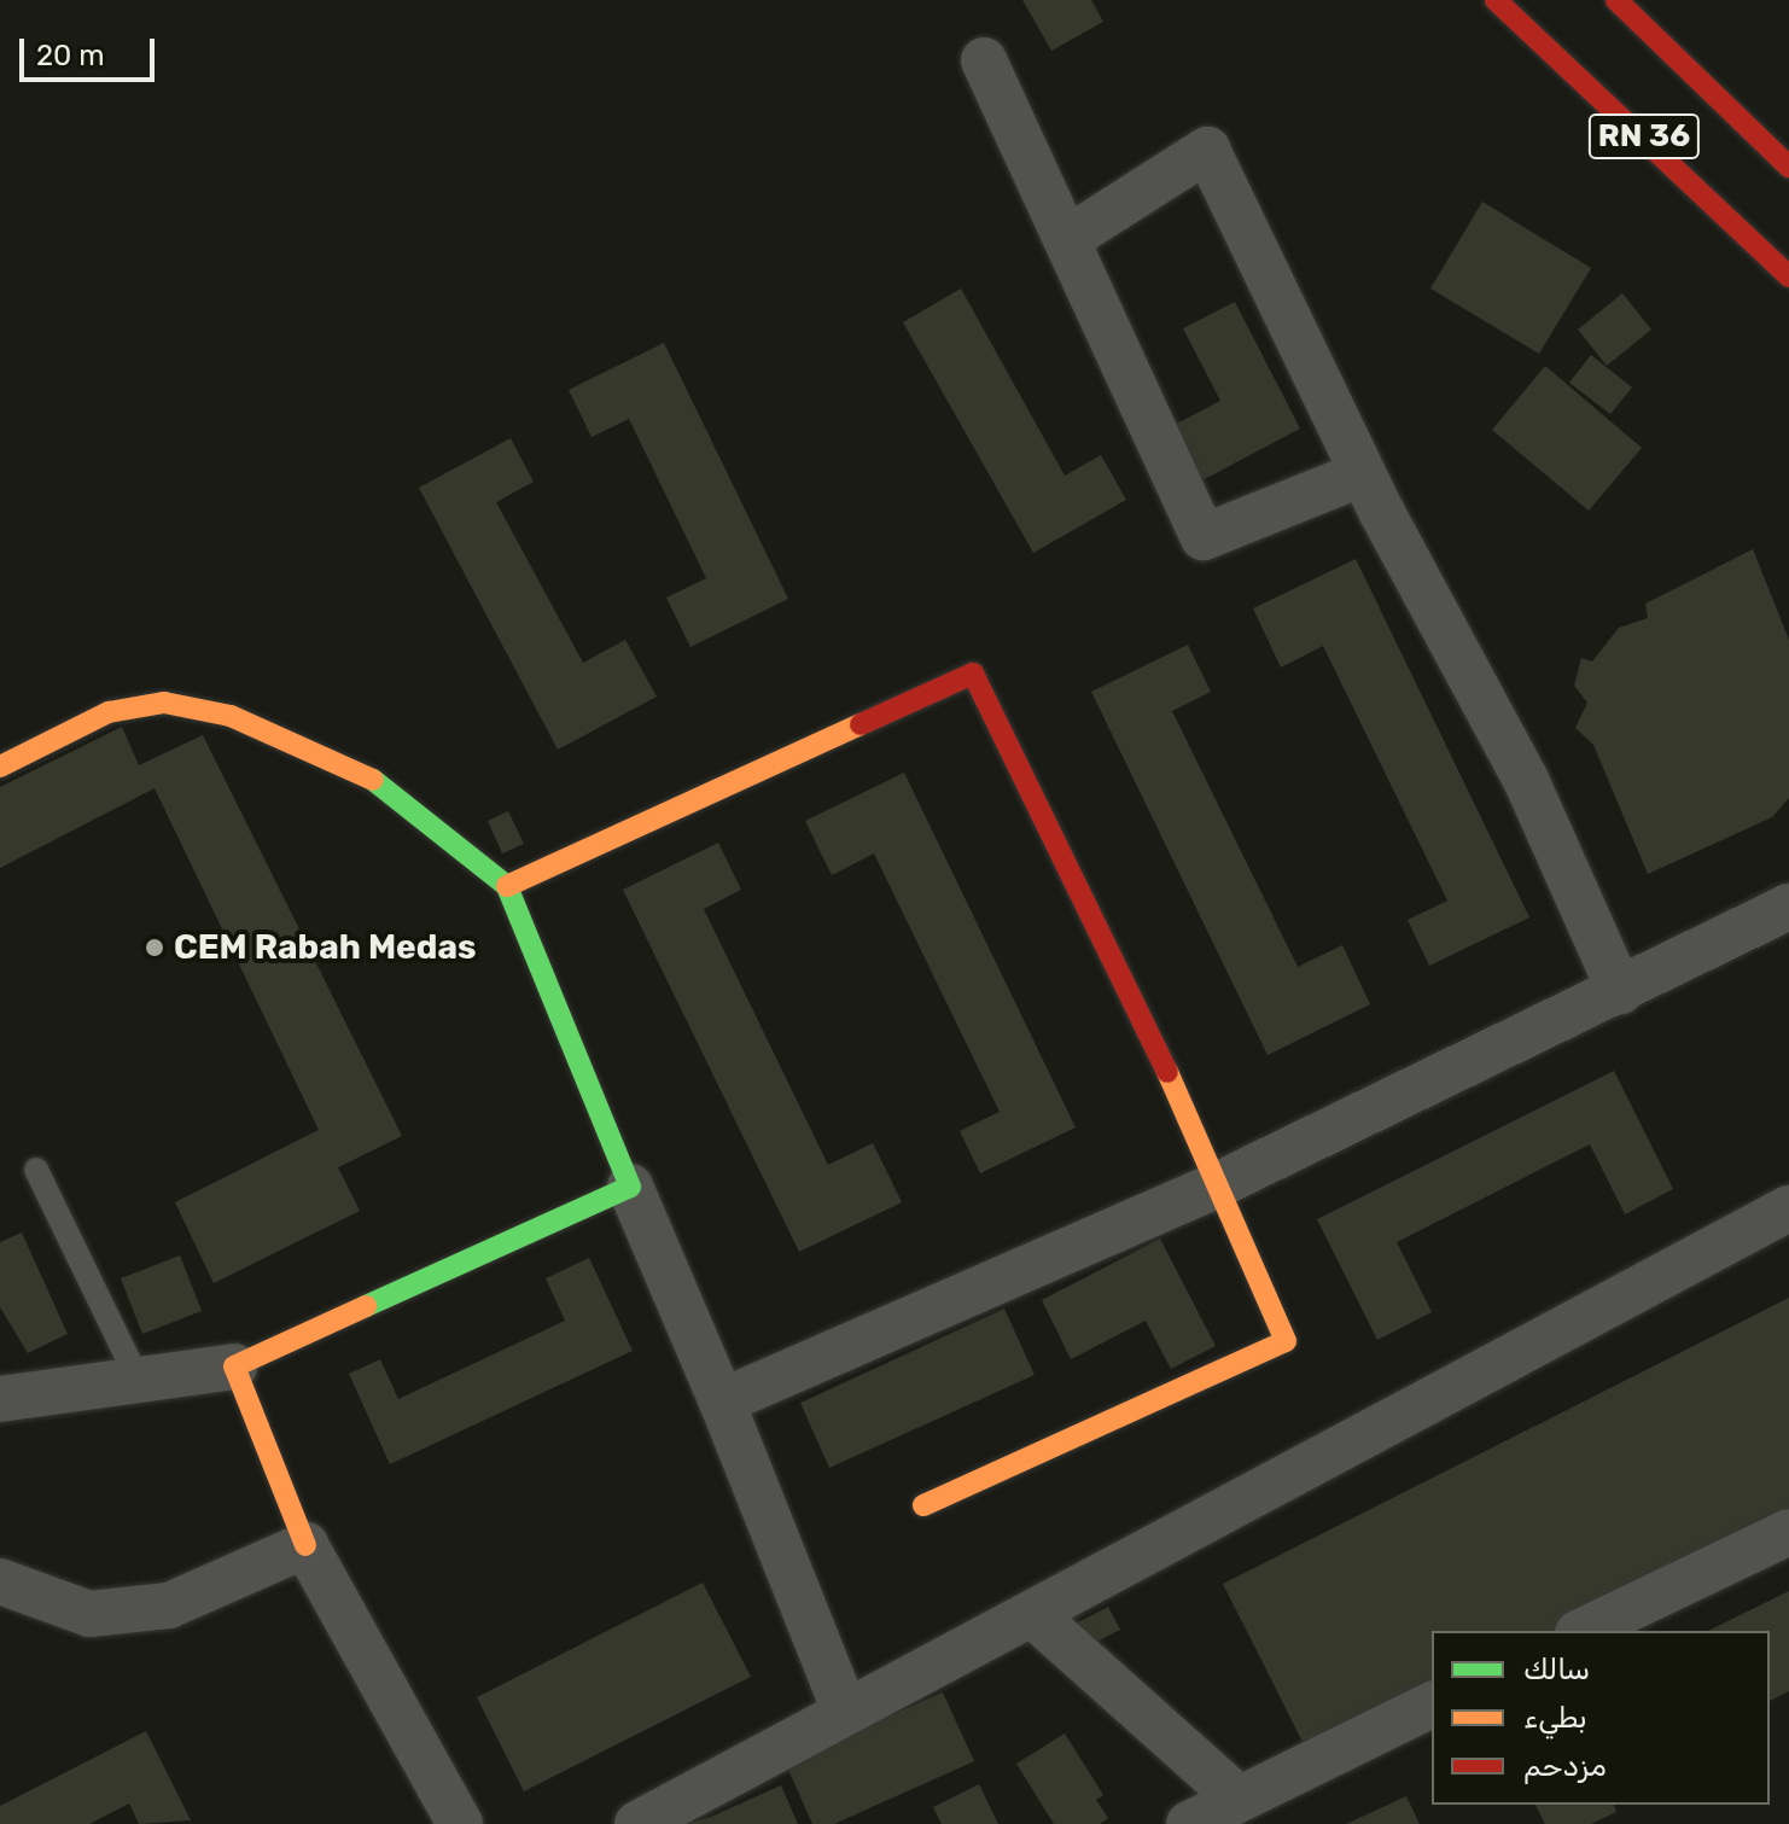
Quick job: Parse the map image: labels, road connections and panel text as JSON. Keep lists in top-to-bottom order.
{
  "streets": {
    "main road": ["RN 36"]
  },
  "places": ["CEM Rabah Medas"],
  "legend": ["سالك", "بطيء", "مزدحم"],
  "scale_bar": "20 m"
}
